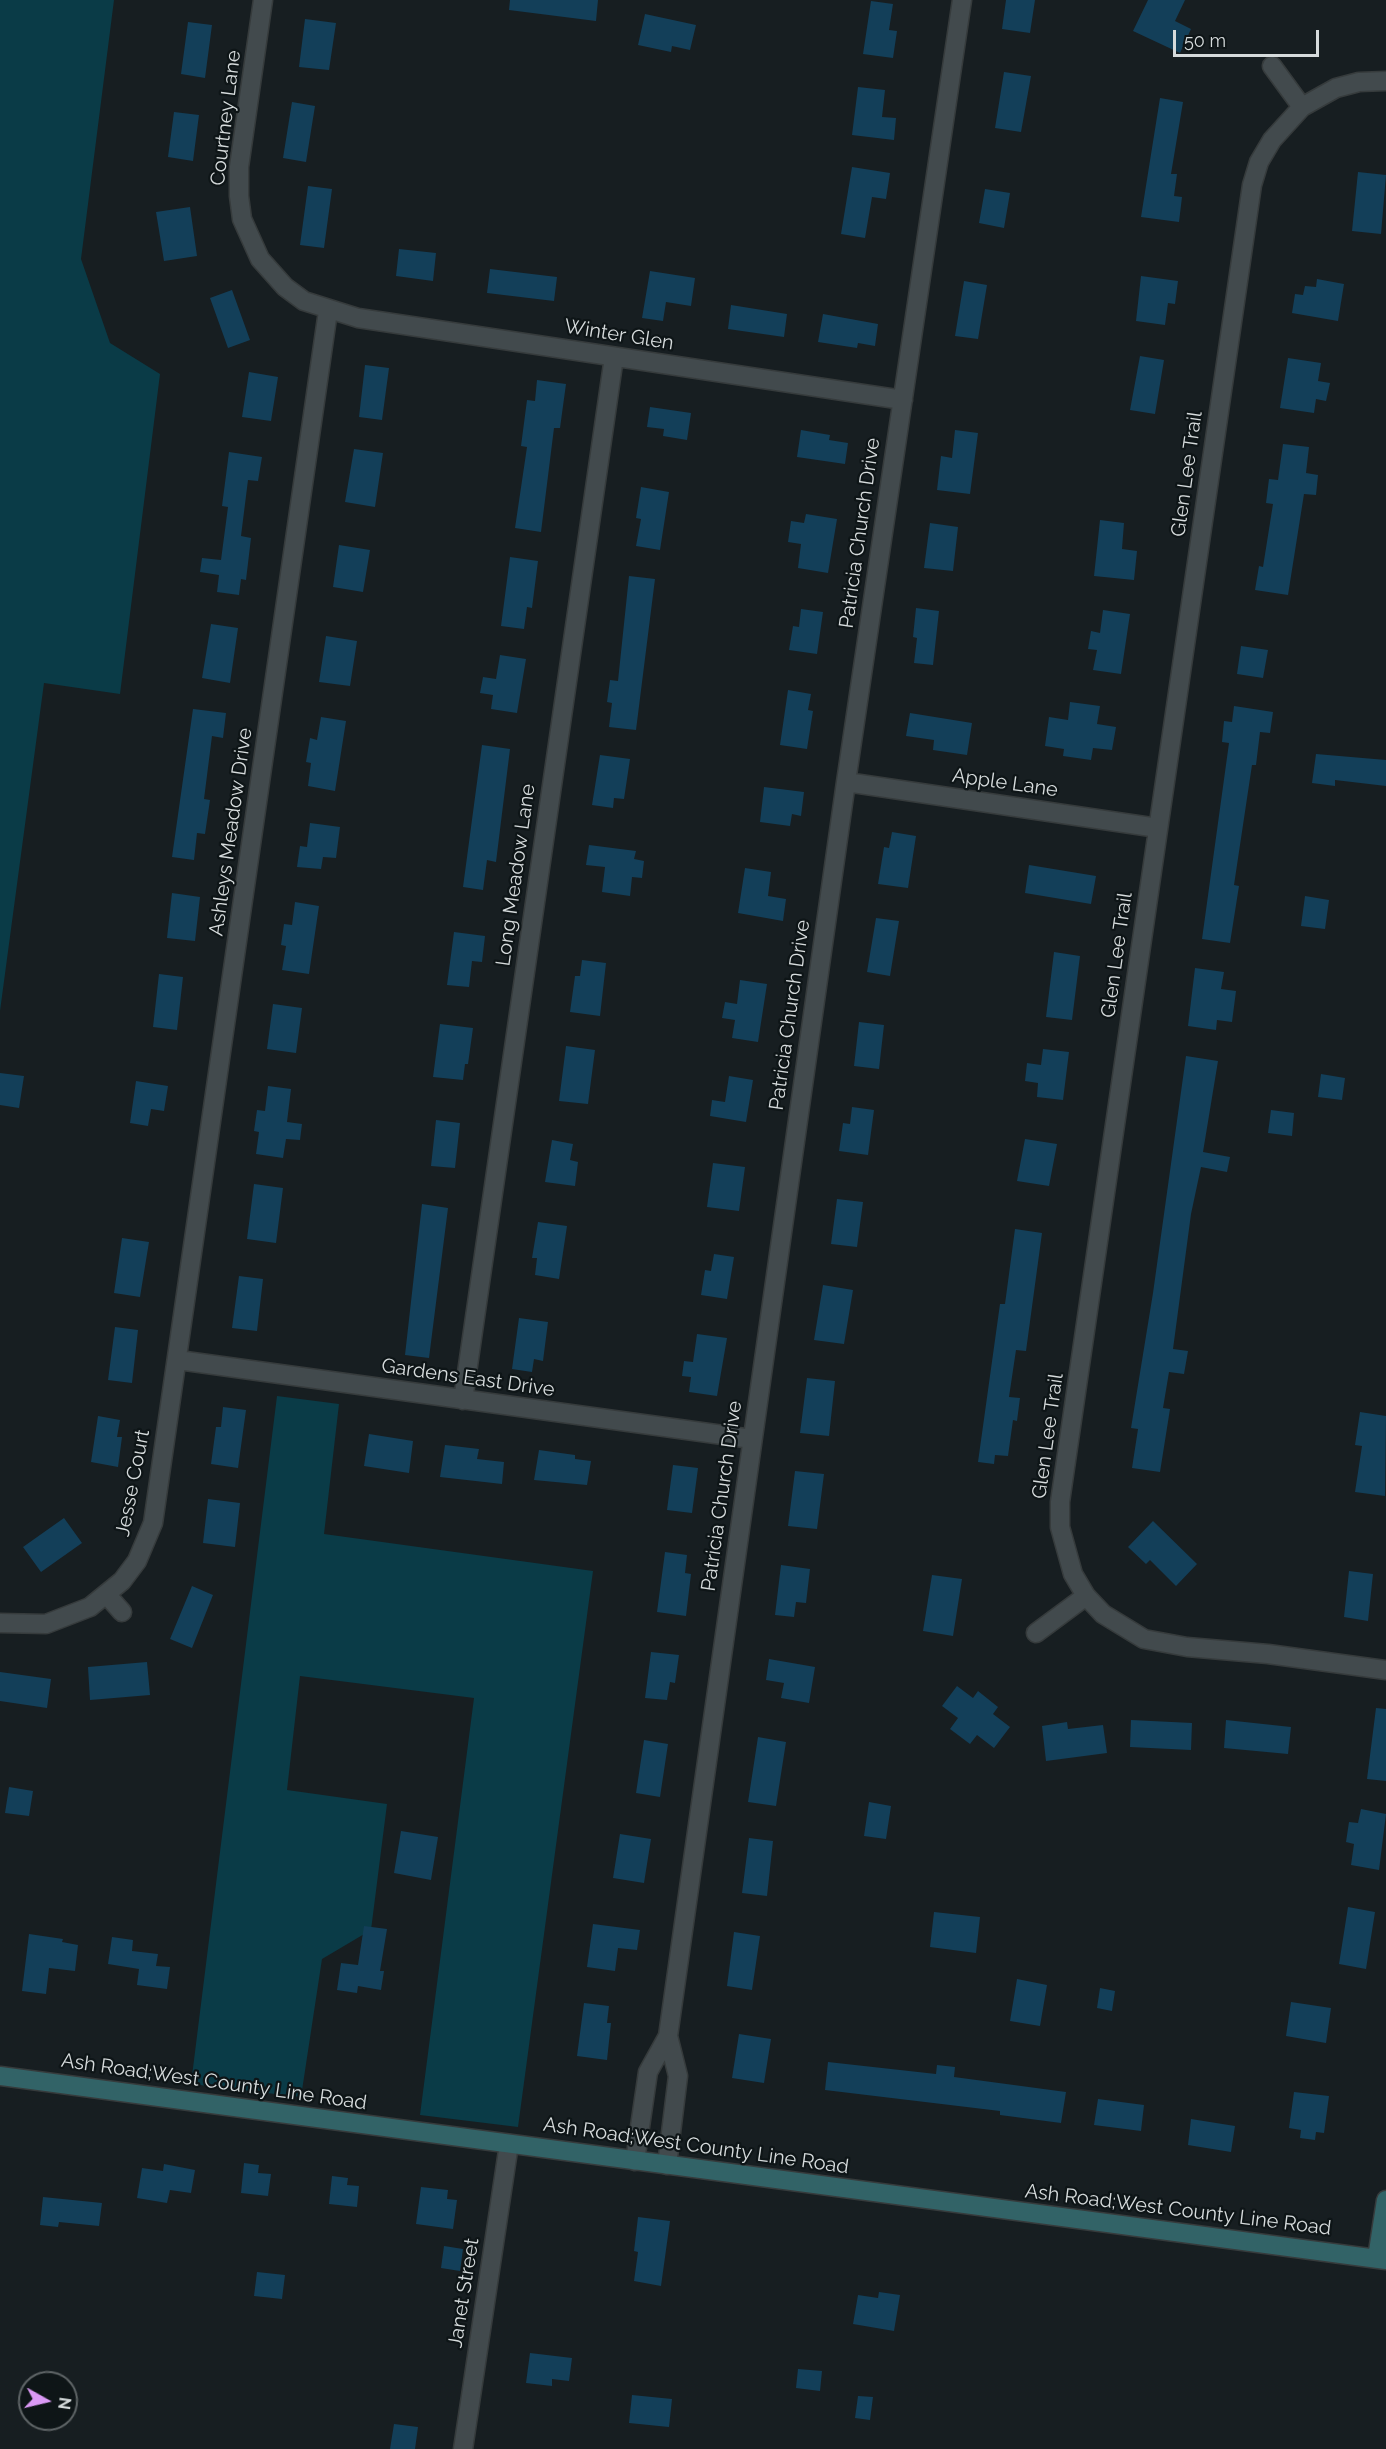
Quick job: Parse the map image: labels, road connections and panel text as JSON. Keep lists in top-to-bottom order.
{
  "streets": {
    "main road": ["Ash Road;West County Line Road"],
    "street": [
      "Courtney Lane",
      "Winter Glen",
      "Glen Lee Trail",
      "Patricia Church Drive",
      "Apple Lane",
      "Ashleys Meadow Drive",
      "Long Meadow Lane",
      "Gardens East Drive",
      "Jesse Court",
      "Janet Street"
    ]
  },
  "crossings": [
    ["Courtney Lane", "Winter Glen"],
    ["Courtney Lane", "Ashleys Meadow Drive"],
    ["Winter Glen", "Patricia Church Drive"],
    ["Winter Glen", "Ashleys Meadow Drive"],
    ["Winter Glen", "Long Meadow Lane"],
    ["Glen Lee Trail", "Apple Lane"],
    ["Patricia Church Drive", "Apple Lane"],
    ["Patricia Church Drive", "Gardens East Drive"],
    ["Patricia Church Drive", "Ash Road;West County Line Road"],
    ["Ashleys Meadow Drive", "Gardens East Drive"],
    ["Ashleys Meadow Drive", "Jesse Court"],
    ["Long Meadow Lane", "Gardens East Drive"],
    ["Gardens East Drive", "Jesse Court"],
    ["Ash Road;West County Line Road", "Janet Street"]
  ],
  "scale_bar": "50 m",
  "north": "right"
}
